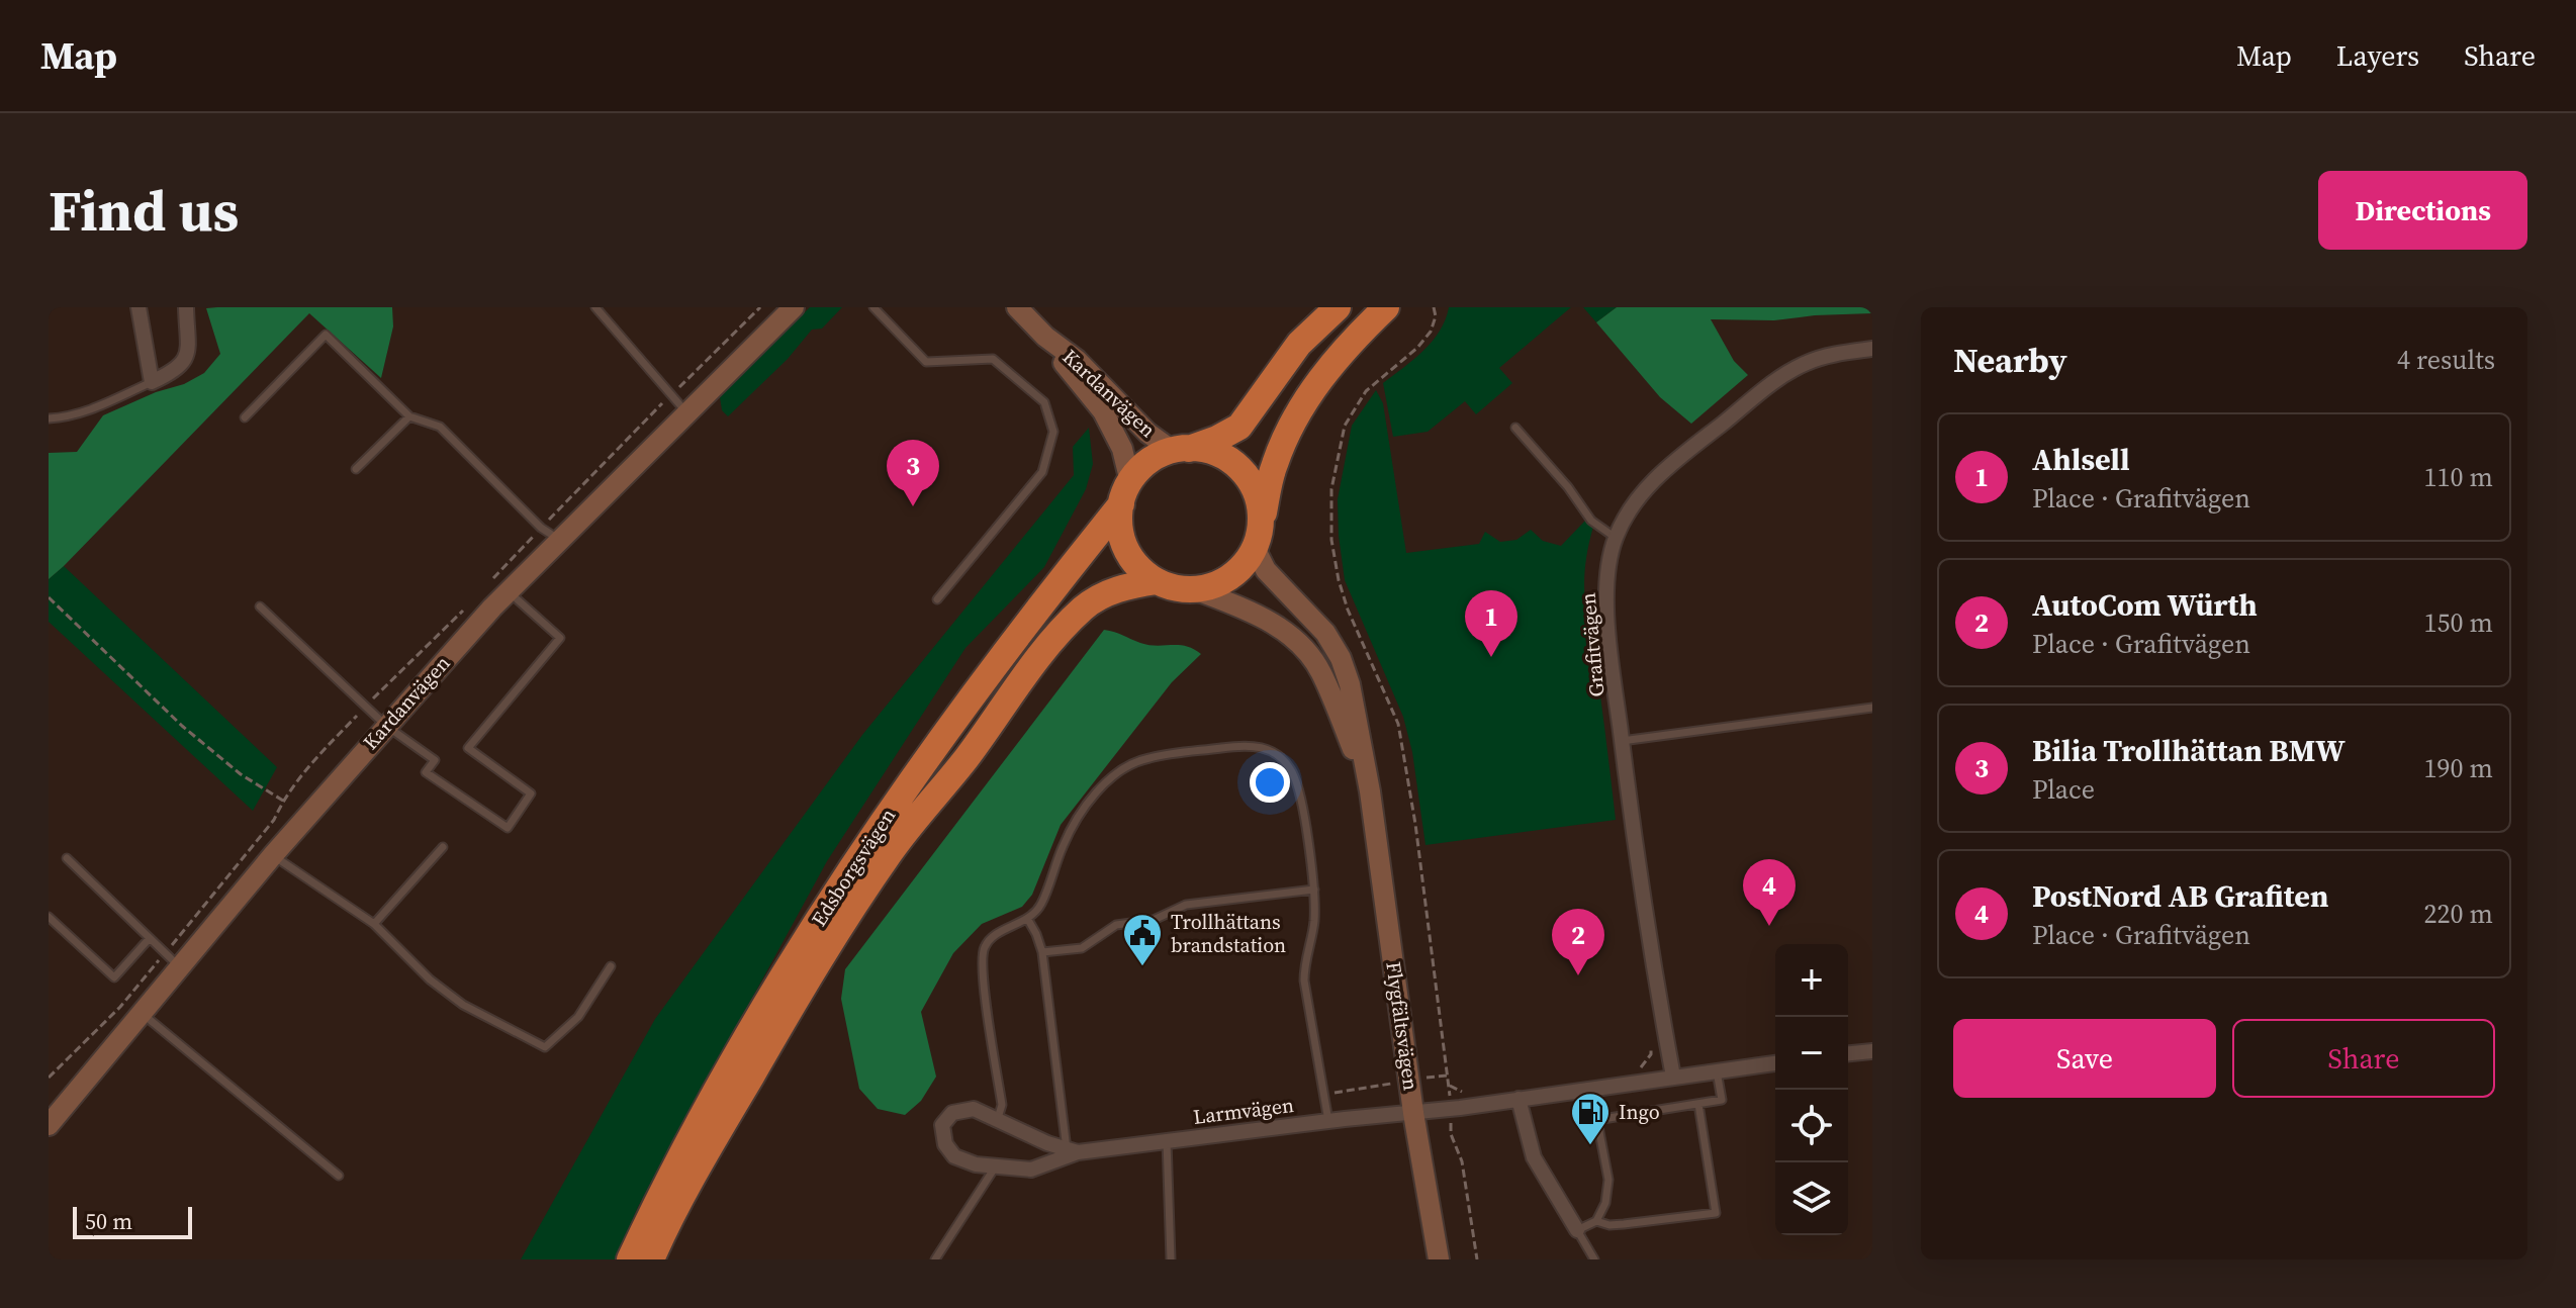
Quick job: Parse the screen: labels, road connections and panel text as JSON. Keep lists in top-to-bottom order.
{
  "streets": {
    "highway": ["Edsborgsvägen"],
    "street": [
      "Kardanvägen",
      "Grafitvägen",
      "Flygfältsvägen",
      "Larmvägen"
    ]
  },
  "crossings": [
    ["Kardanvägen", "Edsborgsvägen"],
    ["Kardanvägen", "Flygfältsvägen"],
    ["Edsborgsvägen", "Flygfältsvägen"],
    ["Flygfältsvägen", "Larmvägen"]
  ],
  "places": {
    "public building": ["Trollhättans brandstation"],
    "fuel station": ["Ingo"]
  },
  "scale_bar": "50 m",
  "page": {
    "header": "Map",
    "nav": ["Map", "Layers", "Share"],
    "buttons": [
      "Directions",
      ["Save", "Share"]
    ],
    "title": "Find us",
    "heading": ["Nearby", "4 results"],
    "list": [
      {
        "mark": "1",
        "name": "Ahlsell",
        "note": "Place · Grafitvägen",
        "value": "110 m"
      },
      {
        "mark": "2",
        "name": "AutoCom Würth",
        "note": "Place · Grafitvägen",
        "value": "150 m"
      },
      {
        "mark": "3",
        "name": "Bilia Trollhättan BMW",
        "note": "Place",
        "value": "190 m"
      },
      {
        "mark": "4",
        "name": "PostNord AB Grafiten",
        "note": "Place · Grafitvägen",
        "value": "220 m"
      }
    ],
    "pins": [
      "3",
      "1",
      "4",
      "2"
    ],
    "map_buttons": ["+", "−"],
    "scale": "50 m"
  }
}
